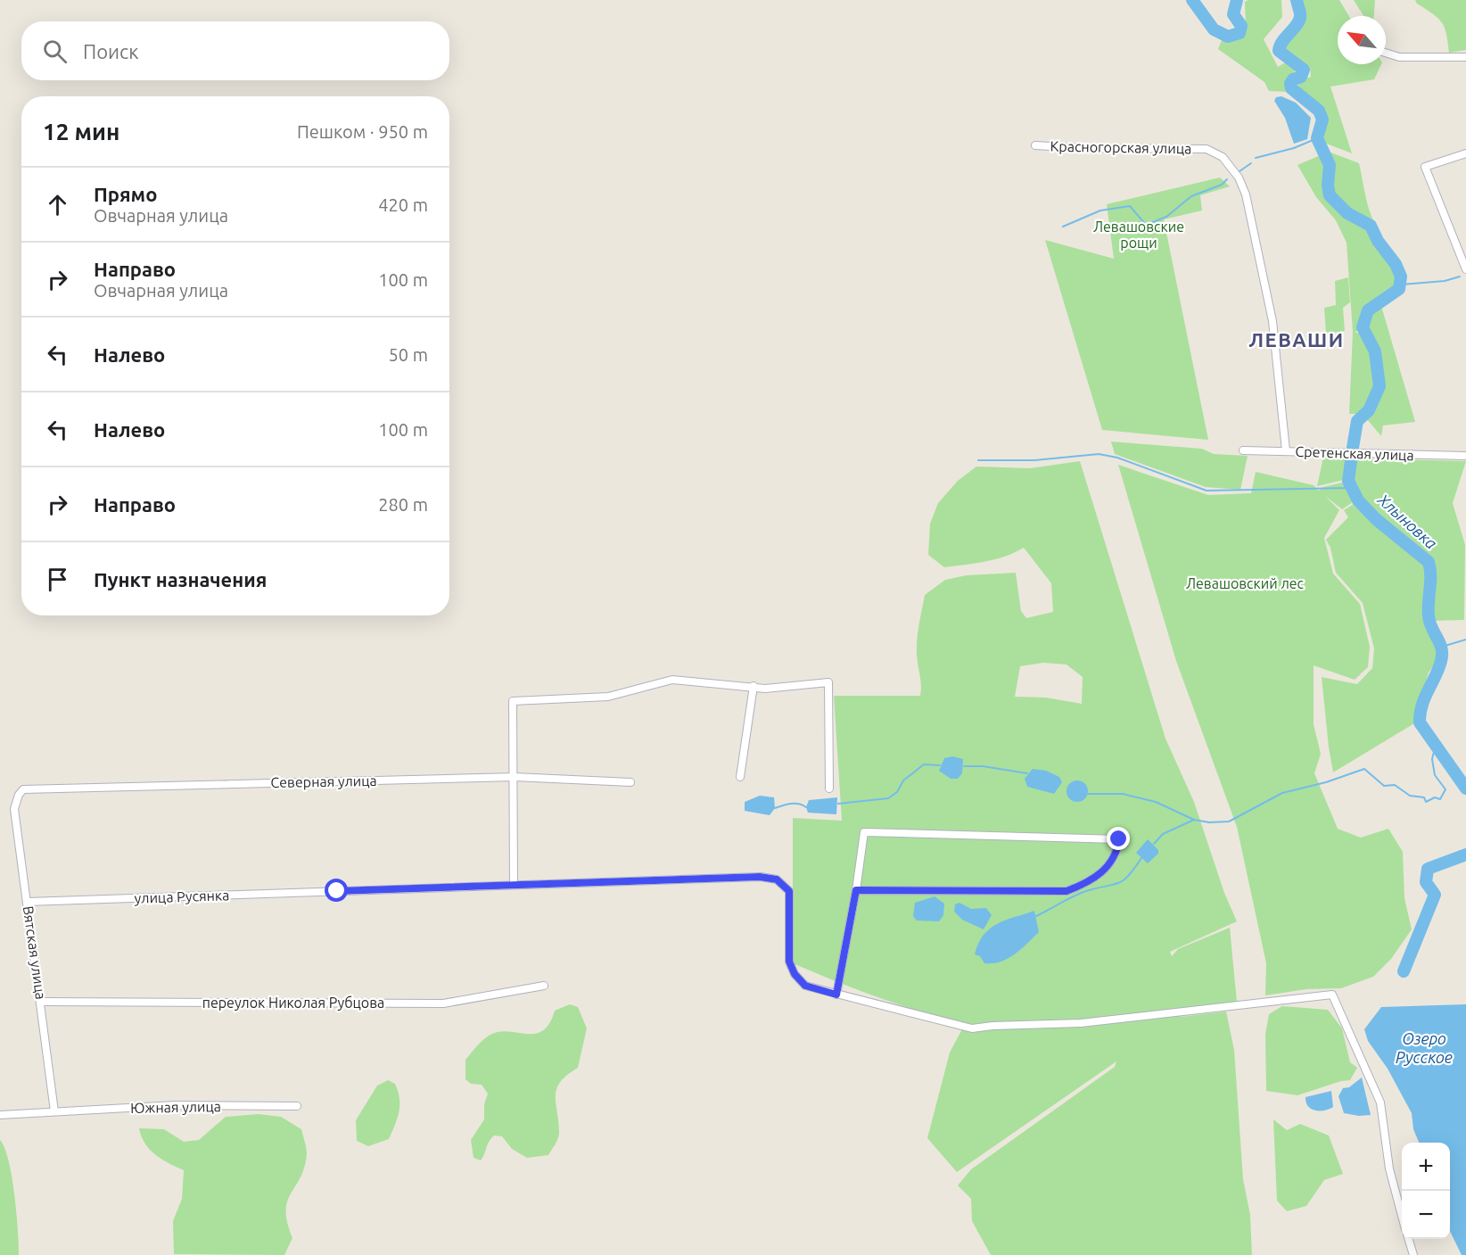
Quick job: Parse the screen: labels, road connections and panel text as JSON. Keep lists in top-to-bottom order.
{
  "streets": {
    "street": [
      "Красногорская улица",
      "Сретенская улица",
      "Северная улица",
      "улица Русянка",
      "Вятская улица",
      "переулок Николая Рубцова",
      "Южная улица"
    ]
  },
  "crossings": [
    ["Красногорская улица", "Сретенская улица"],
    ["Северная улица", "Вятская улица"],
    ["улица Русянка", "Вятская улица"],
    ["Вятская улица", "переулок Николая Рубцова"],
    ["Вятская улица", "Южная улица"]
  ],
  "districts": ["ЛЕВАШИ"],
  "water": ["Хлыновка", "Озеро Русское"],
  "parks": ["Левашовские рощи", "Левашовский лес"],
  "north": "top left",
  "page": {
    "search": "Поиск",
    "heading": ["12 мин", "Пешком · 950 m"],
    "list": [
      ["Прямо", "Овчарная улица", "420 m"],
      ["Направо", "Овчарная улица", "100 m"],
      ["Налево", "50 m"],
      ["Налево", "100 m"],
      ["Направо", "280 m"],
      "Пункт назначения"
    ],
    "map_buttons": ["+", "−"]
  }
}
